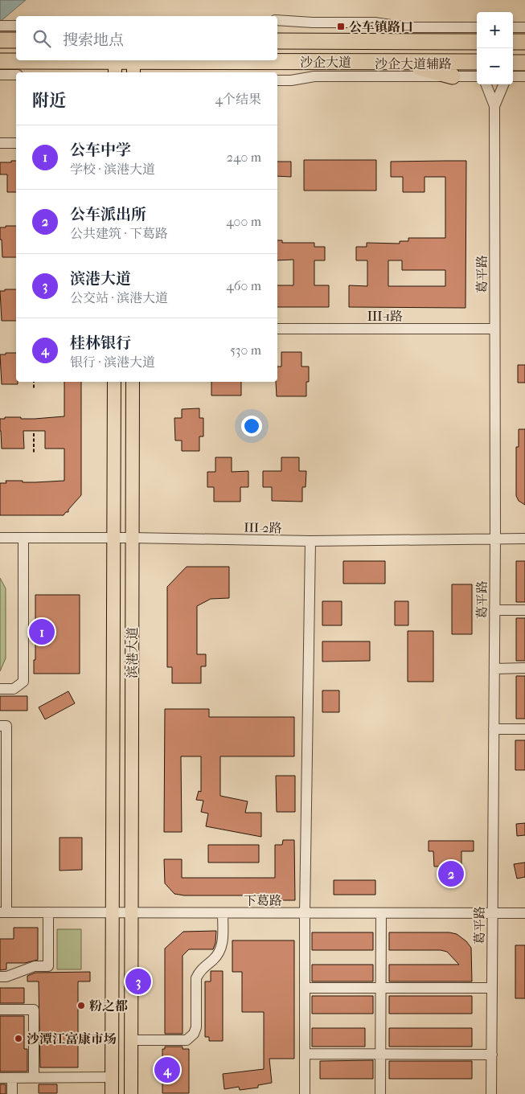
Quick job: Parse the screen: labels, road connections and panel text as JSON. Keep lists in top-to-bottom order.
{
  "streets": {
    "highway": ["沙企大道"],
    "main road": ["滨港大道"],
    "street": [
      "沙企大道辅路",
      "葛平路",
      "III-1路",
      "III-2路",
      "下葛路"
    ]
  },
  "crossings": [
    ["葛平路", "III-1路"],
    ["葛平路", "III-2路"],
    ["葛平路", "下葛路"],
    ["III-2路", "滨港大道"],
    ["滨港大道", "下葛路"]
  ],
  "places": {
    "transit": ["公车镇路口"],
    "other": ["粉之都", "沙潭江富康市场"]
  },
  "page": {
    "map_buttons": ["+", "−"],
    "search": "搜索地点",
    "heading": ["附近", "4个结果"],
    "list": [
      {
        "mark": "1",
        "name": "公车中学",
        "note": "学校 · 滨港大道",
        "value": "240 m"
      },
      {
        "mark": "2",
        "name": "公车派出所",
        "note": "公共建筑 · 下葛路",
        "value": "400 m"
      },
      {
        "mark": "3",
        "name": "滨港大道",
        "note": "公交站 · 滨港大道",
        "value": "460 m"
      },
      {
        "mark": "4",
        "name": "桂林银行",
        "note": "银行 · 滨港大道",
        "value": "530 m"
      }
    ],
    "pins": [
      "1",
      "2",
      "3",
      "4"
    ]
  }
}
